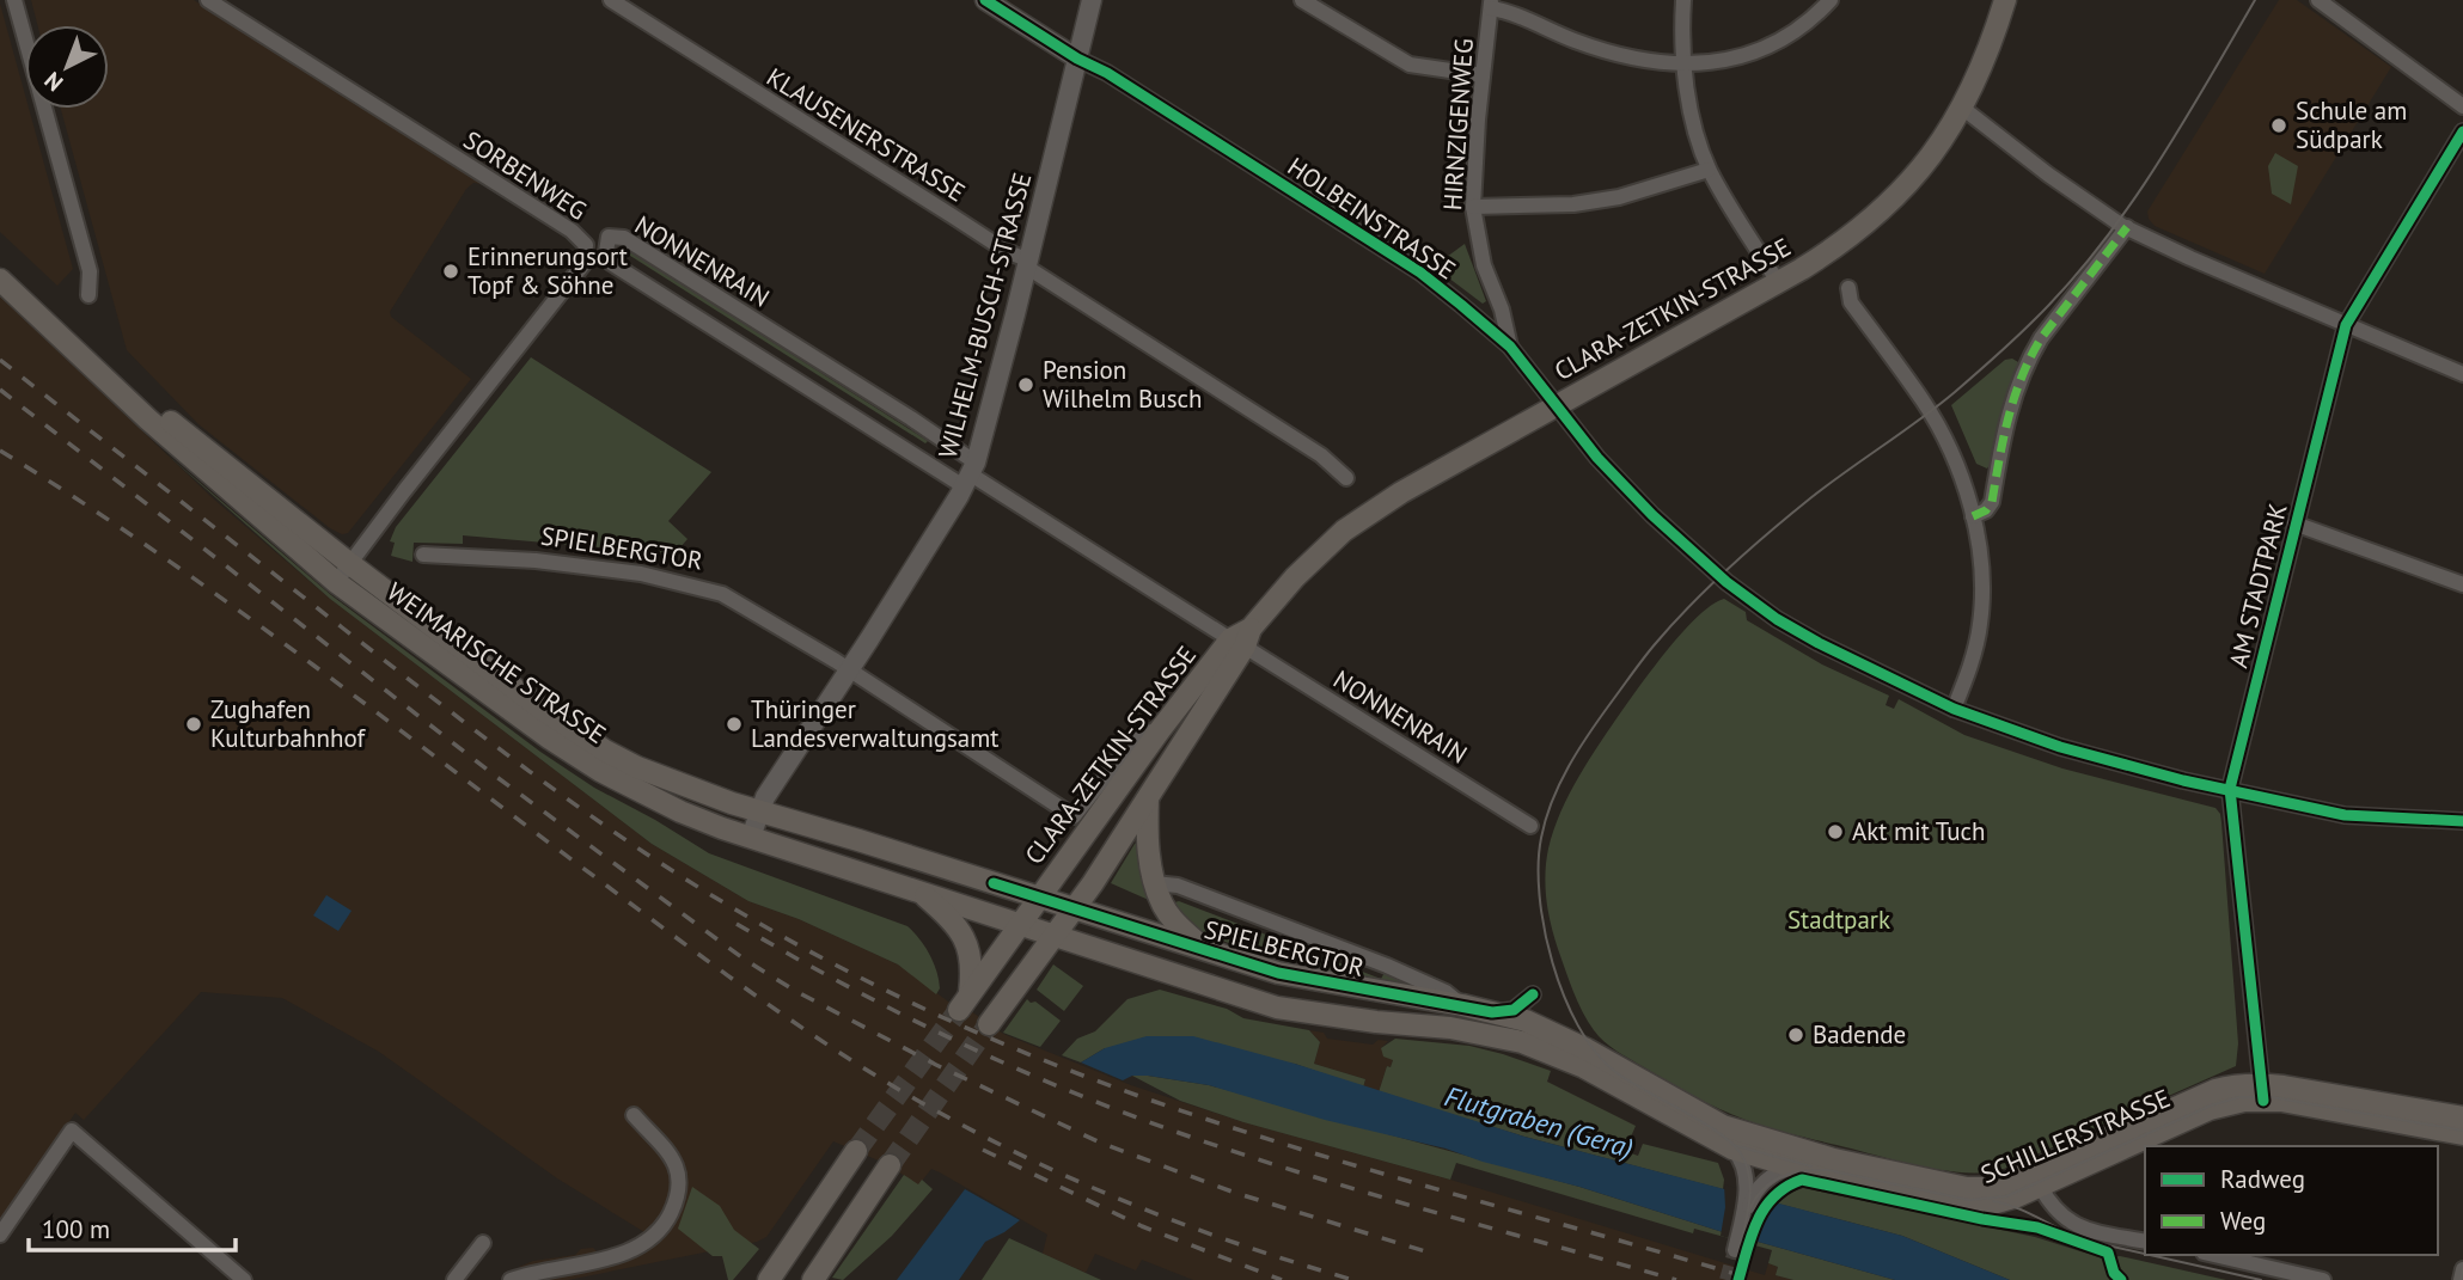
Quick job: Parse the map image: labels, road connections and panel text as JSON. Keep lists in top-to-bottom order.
{
  "streets": {
    "main road": [
      "CLARA-ZETKIN-STRASSE",
      "SPIELBERGTOR",
      "WEIMARISCHE STRASSE",
      "SCHILLERSTRASSE"
    ],
    "street": [
      "HIRNZIGENWEG",
      "KLAUSENERSTRASSE",
      "SORBENWEG",
      "HOLBEINSTRASSE",
      "NONNENRAIN",
      "WILHELM-BUSCH-STRASSE",
      "AM STADTPARK"
    ]
  },
  "crossings": [
    ["HIRNZIGENWEG", "HOLBEINSTRASSE"],
    ["KLAUSENERSTRASSE", "WILHELM-BUSCH-STRASSE"],
    ["SORBENWEG", "WEIMARISCHE STRASSE"],
    ["HOLBEINSTRASSE", "CLARA-ZETKIN-STRASSE"],
    ["HOLBEINSTRASSE", "WILHELM-BUSCH-STRASSE"],
    ["HOLBEINSTRASSE", "AM STADTPARK"],
    ["NONNENRAIN", "CLARA-ZETKIN-STRASSE"],
    ["NONNENRAIN", "WILHELM-BUSCH-STRASSE"],
    ["CLARA-ZETKIN-STRASSE", "SPIELBERGTOR"],
    ["CLARA-ZETKIN-STRASSE", "WEIMARISCHE STRASSE"],
    ["WILHELM-BUSCH-STRASSE", "SPIELBERGTOR"],
    ["WILHELM-BUSCH-STRASSE", "WEIMARISCHE STRASSE"],
    ["SPIELBERGTOR", "WEIMARISCHE STRASSE"],
    ["SPIELBERGTOR", "SCHILLERSTRASSE"],
    ["AM STADTPARK", "SCHILLERSTRASSE"]
  ],
  "water": ["Flutgraben (Gera)"],
  "parks": ["Stadtpark"],
  "places": [
    "Schule am Südpark",
    "Erinnerungsort Topf & Söhne",
    "Pension Wilhelm Busch",
    "Zughafen Kulturbahnhof",
    "Thüringer Landesverwaltungsamt",
    "Akt mit Tuch",
    "Badende"
  ],
  "legend": ["Radweg", "Weg"],
  "scale_bar": "100 m",
  "north": "bottom left"
}
